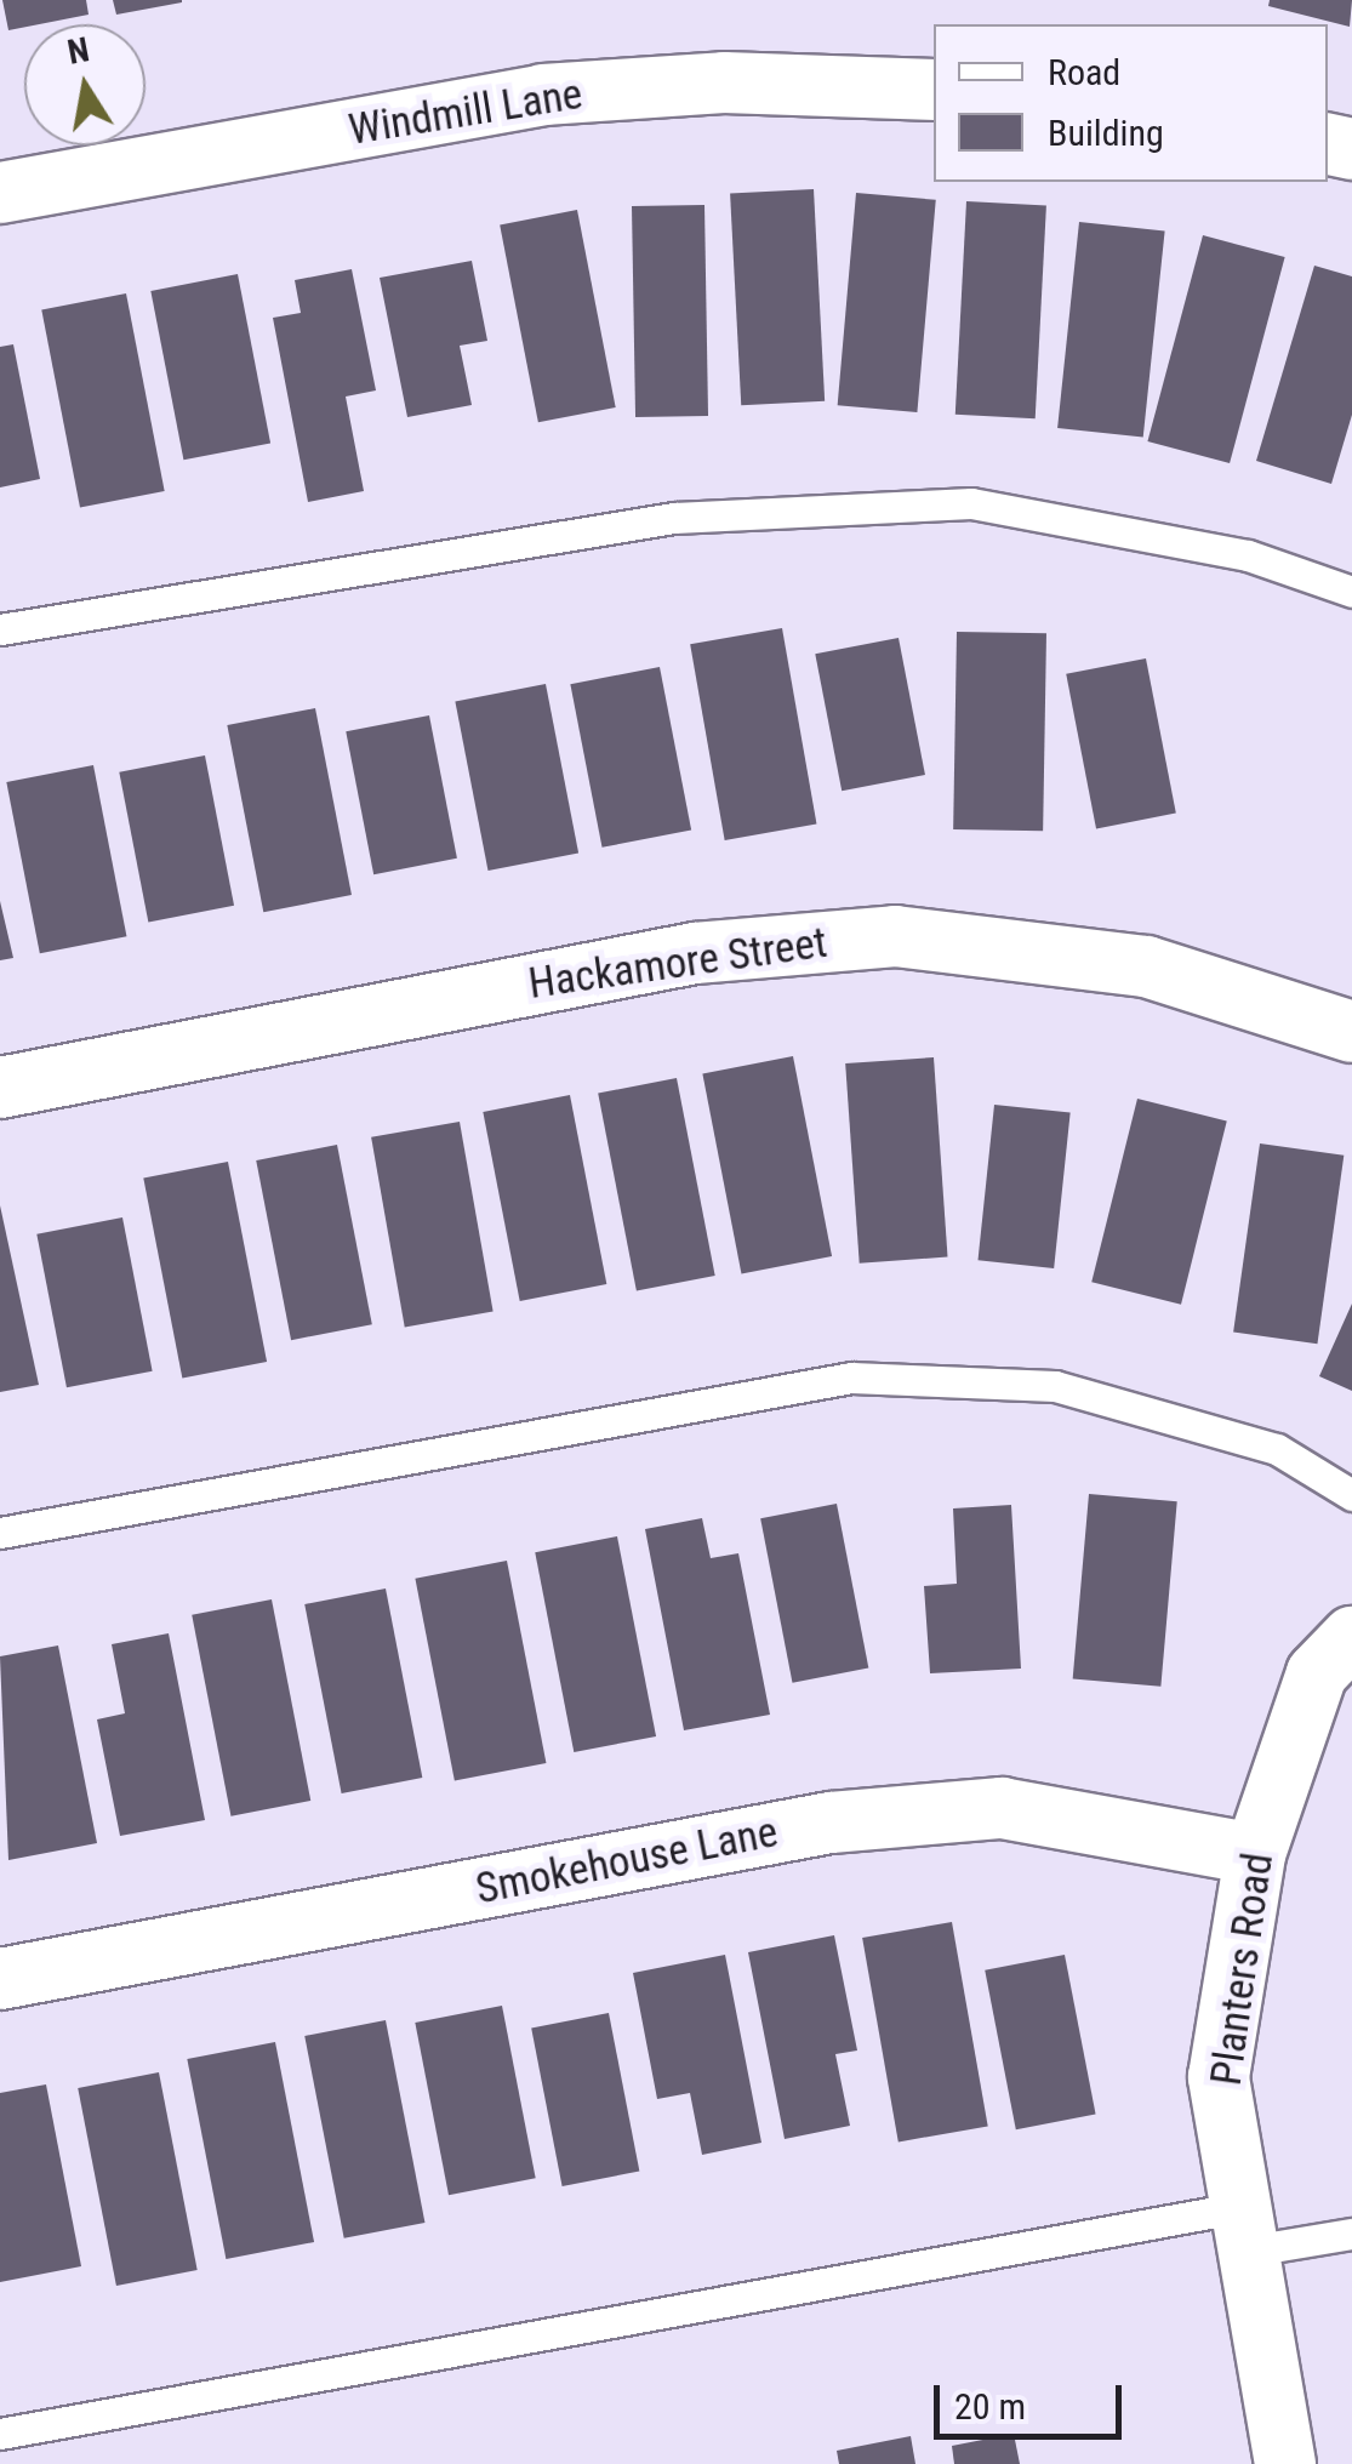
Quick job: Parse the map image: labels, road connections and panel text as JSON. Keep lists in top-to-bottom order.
{
  "streets": {
    "street": [
      "Windmill Lane",
      "Hackamore Street",
      "Smokehouse Lane",
      "Planters Road"
    ]
  },
  "crossings": [
    ["Smokehouse Lane", "Planters Road"]
  ],
  "legend": ["Road", "Building"],
  "scale_bar": "20 m",
  "north": "top"
}
